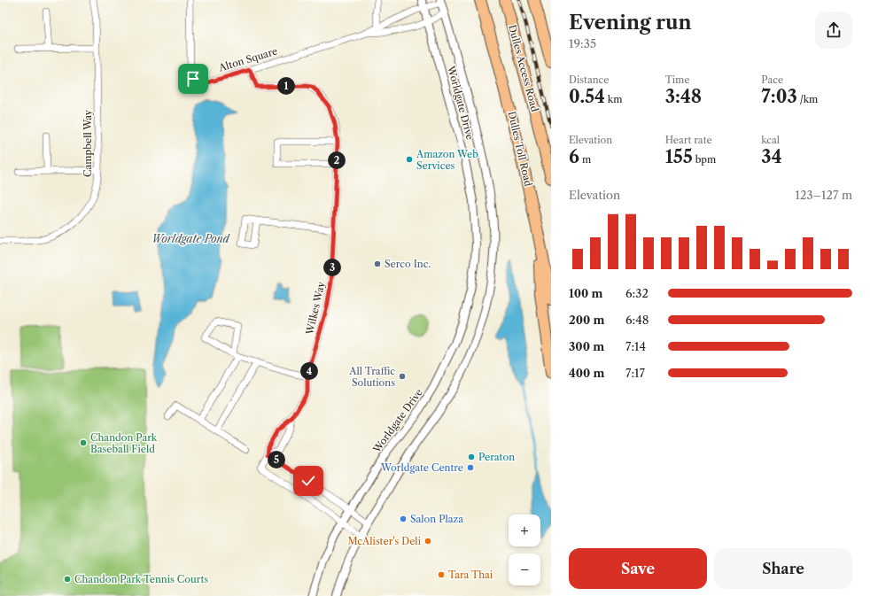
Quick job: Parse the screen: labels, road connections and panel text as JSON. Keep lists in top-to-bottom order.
{
  "streets": {
    "highway": ["Dulles Access Road", "Dulles Toll Road"],
    "street": [
      "Alton Square",
      "Worldgate Drive",
      "Campbell Way",
      "Wilkes Way"
    ]
  },
  "crossings": [
    ["Alton Square", "Worldgate Drive"],
    ["Alton Square", "Wilkes Way"],
    ["Worldgate Drive", "Wilkes Way"]
  ],
  "water": ["Worldgate Pond"],
  "places": [
    "Amazon Web Services",
    "Serco Inc.",
    "All Traffic Solutions",
    "Chandon Park Baseball Field",
    "Peraton",
    "Worldgate Centre",
    "Salon Plaza",
    "McAlister's Deli",
    "Tara Thai",
    "Chandon Park Tennis Courts"
  ],
  "page": {
    "heading": ["Evening run", "19:35"],
    "stats": [
      ["Distance", "0.54 km"],
      ["Time", "3:48"],
      ["Pace", "7:03 /km"],
      ["Elevation", "6 m"],
      ["Heart rate", "155 bpm"],
      ["kcal", "34"]
    ],
    "pins": [
      "1",
      "2",
      "3",
      "4",
      "5"
    ],
    "chart": ["Elevation", "123–127 m"],
    "list": [
      {
        "name": "100 m",
        "note": "6:32"
      },
      {
        "name": "200 m",
        "note": "6:48"
      },
      {
        "name": "300 m",
        "note": "7:14"
      },
      {
        "name": "400 m",
        "note": "7:17"
      }
    ],
    "map_buttons": ["+", "−"],
    "buttons": ["Save", "Share"]
  }
}
